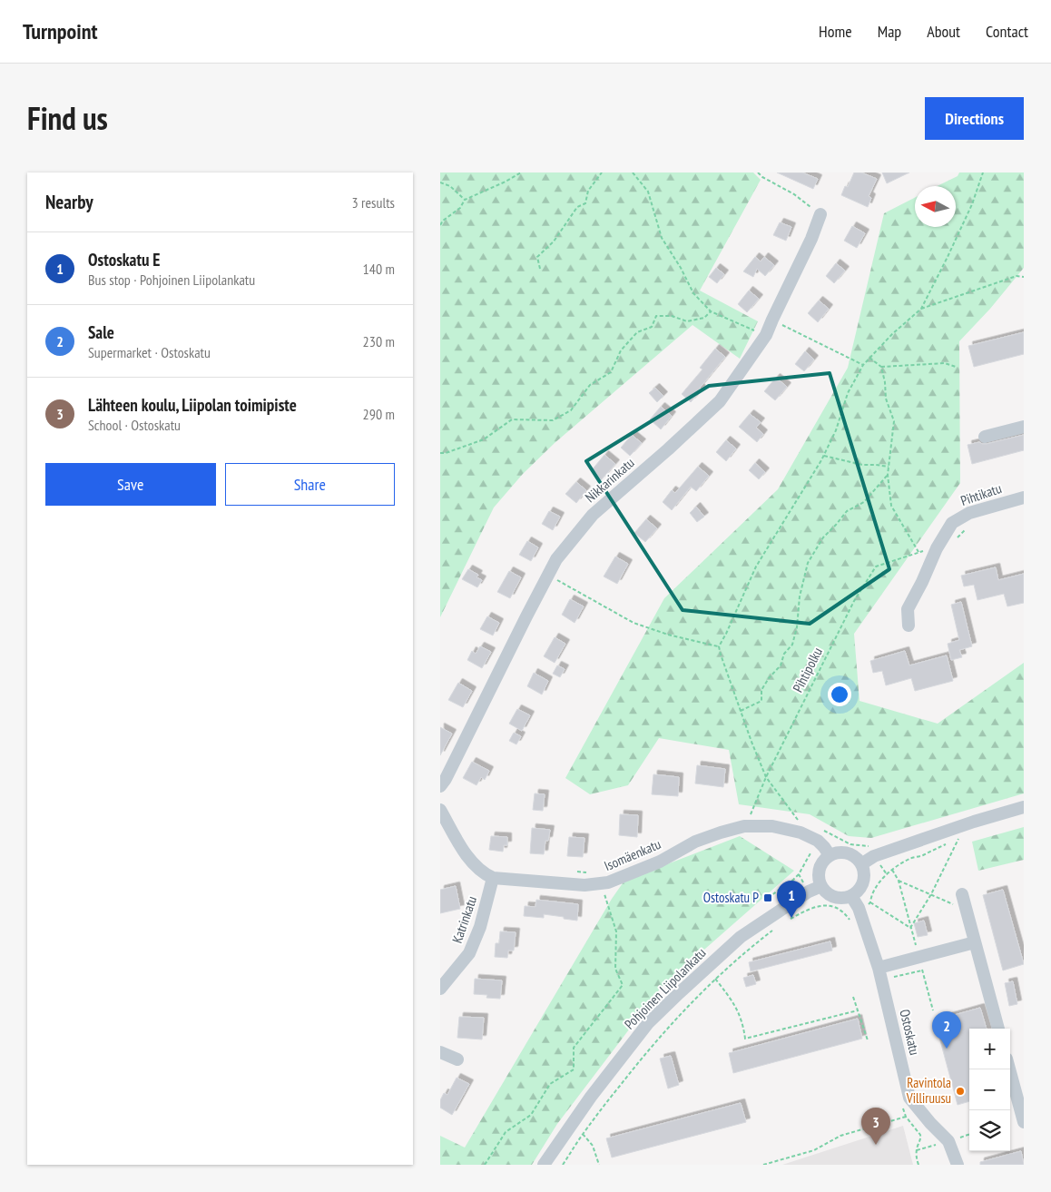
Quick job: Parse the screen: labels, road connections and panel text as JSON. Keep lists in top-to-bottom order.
{
  "streets": {
    "street": [
      "Nikkarinkatu",
      "Pihtikatu",
      "Isomäenkatu",
      "Katrinkatu",
      "Pohjoinen Liipolankatu",
      "Ostoskatu"
    ],
    "path": ["Pihtipolku"]
  },
  "crossings": [
    ["Pihtipolku", "Isomäenkatu"],
    ["Isomäenkatu", "Katrinkatu"],
    ["Isomäenkatu", "Pohjoinen Liipolankatu"],
    ["Isomäenkatu", "Ostoskatu"],
    ["Pohjoinen Liipolankatu", "Ostoskatu"]
  ],
  "places": {
    "transit": ["Ostoskatu P"],
    "other": ["Ravintola Villiruusu"]
  },
  "north": "left",
  "page": {
    "header": "Turnpoint",
    "nav": [
      "Home",
      "Map",
      "About",
      "Contact"
    ],
    "title": "Find us",
    "buttons": [
      "Directions",
      ["Save", "Share"]
    ],
    "heading": ["Nearby", "3 results"],
    "list": [
      {
        "mark": "1",
        "name": "Ostoskatu E",
        "note": "Bus stop · Pohjoinen Liipolankatu",
        "value": "140 m"
      },
      {
        "mark": "2",
        "name": "Sale",
        "note": "Supermarket · Ostoskatu",
        "value": "230 m"
      },
      {
        "mark": "3",
        "name": "Lähteen koulu, Liipolan toimipiste",
        "note": "School · Ostoskatu",
        "value": "290 m"
      }
    ],
    "pins": ["1", "2", "3"],
    "map_buttons": ["+", "−"]
  }
}
